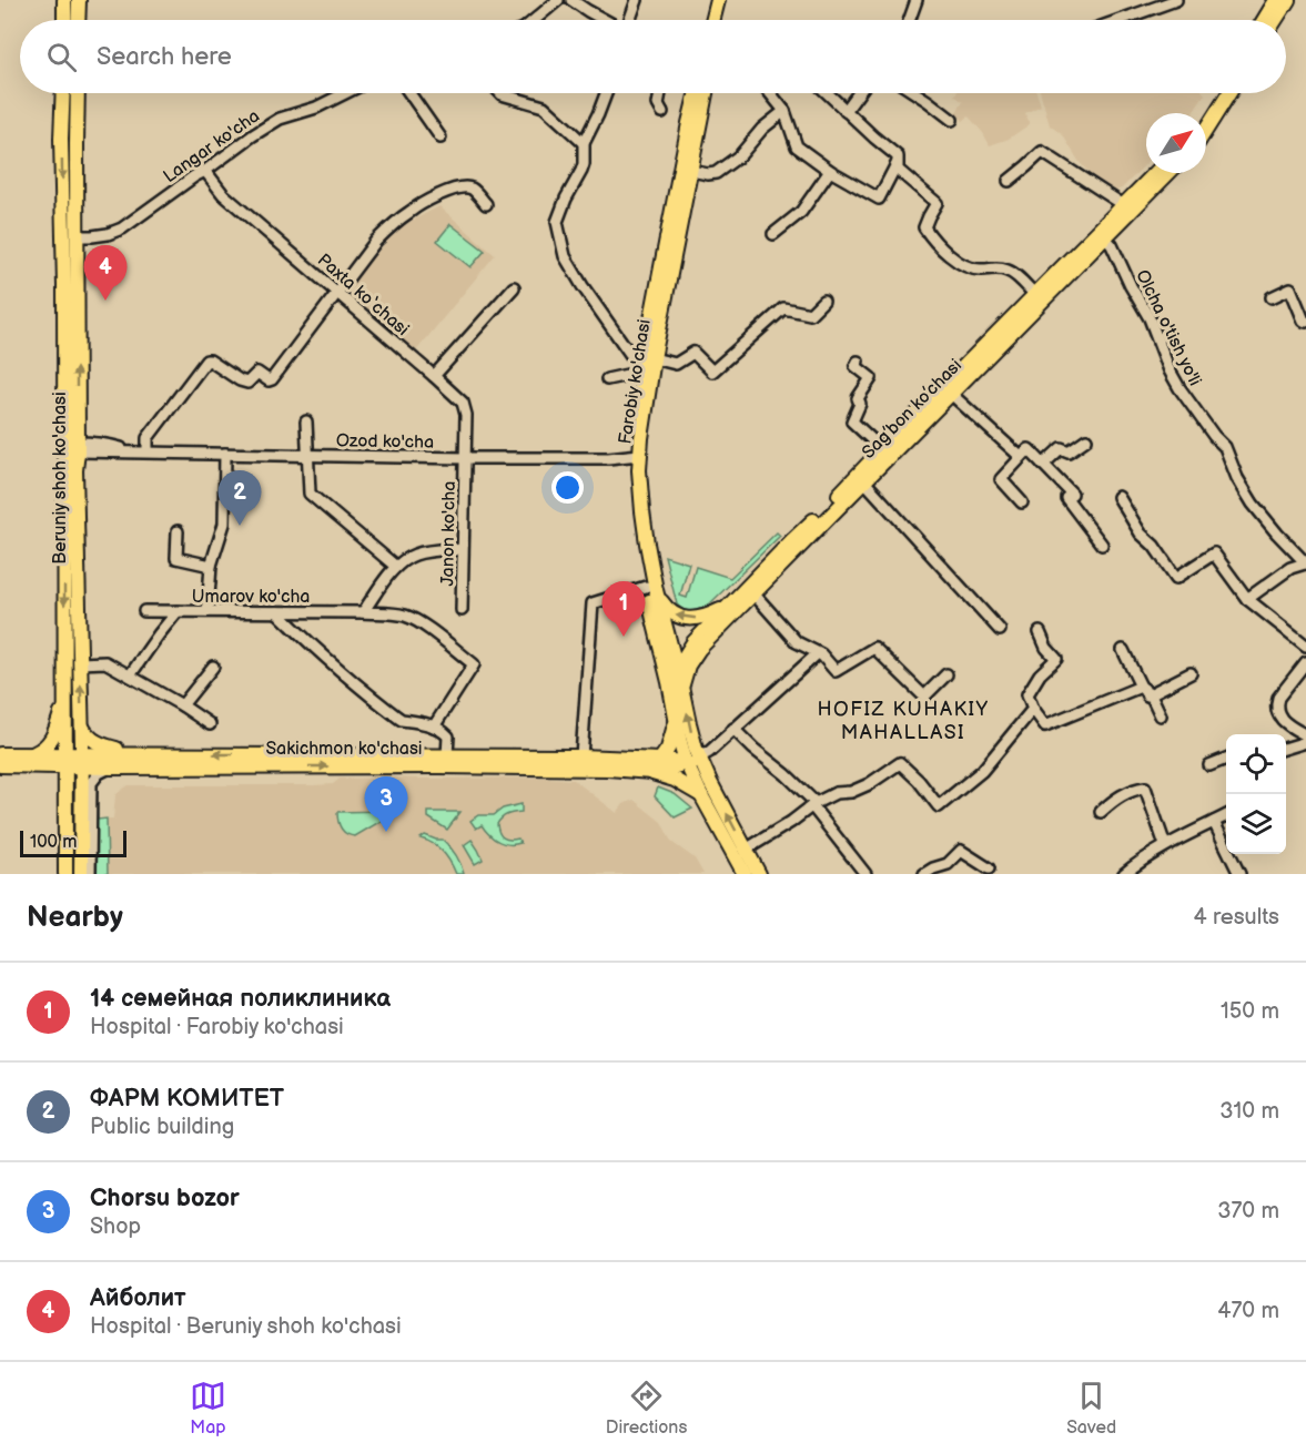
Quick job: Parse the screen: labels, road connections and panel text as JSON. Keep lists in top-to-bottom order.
{
  "streets": {
    "main road": [
      "Farobiy ko'chasi",
      "Sag’bon ko’chasi",
      "Beruniy shoh ko'chasi",
      "Sakichmon ko'chasi"
    ],
    "street": [
      "Langar ko'cha",
      "Paxta ko‘chasi",
      "Olcha o'tish yo'li",
      "Ozod ko'cha",
      "Janon ko'cha",
      "Umarov ko'cha"
    ]
  },
  "crossings": [
    ["Langar ko'cha", "Paxta ko‘chasi"],
    ["Langar ko'cha", "Beruniy shoh ko'chasi"],
    ["Paxta ko‘chasi", "Ozod ko'cha"],
    ["Paxta ko‘chasi", "Janon ko'cha"],
    ["Olcha o'tish yo'li", "Sag’bon ko’chasi"],
    ["Farobiy ko'chasi", "Sag’bon ko’chasi"],
    ["Farobiy ko'chasi", "Ozod ko'cha"],
    ["Ozod ko'cha", "Beruniy shoh ko'chasi"],
    ["Ozod ko'cha", "Janon ko'cha"],
    ["Beruniy shoh ko'chasi", "Sakichmon ko'chasi"]
  ],
  "districts": ["HOFIZ KUHAKIY MAHALLASI"],
  "scale_bar": "100 m",
  "north": "top right",
  "page": {
    "search": "Search here",
    "pins": [
      "4",
      "2",
      "1",
      "3"
    ],
    "scale": "100 m",
    "heading": ["Nearby", "4 results"],
    "list": [
      {
        "mark": "1",
        "name": "14 семейная поликлиника",
        "note": "Hospital · Farobiy ko'chasi",
        "value": "150 m"
      },
      {
        "mark": "2",
        "name": "ФАРМ КОМИТЕТ",
        "note": "Public building",
        "value": "310 m"
      },
      {
        "mark": "3",
        "name": "Chorsu bozor",
        "note": "Shop",
        "value": "370 m"
      },
      {
        "mark": "4",
        "name": "Айболит",
        "note": "Hospital · Beruniy shoh ko'chasi",
        "value": "470 m"
      }
    ],
    "nav": ["Map", "Directions", "Saved"]
  }
}
